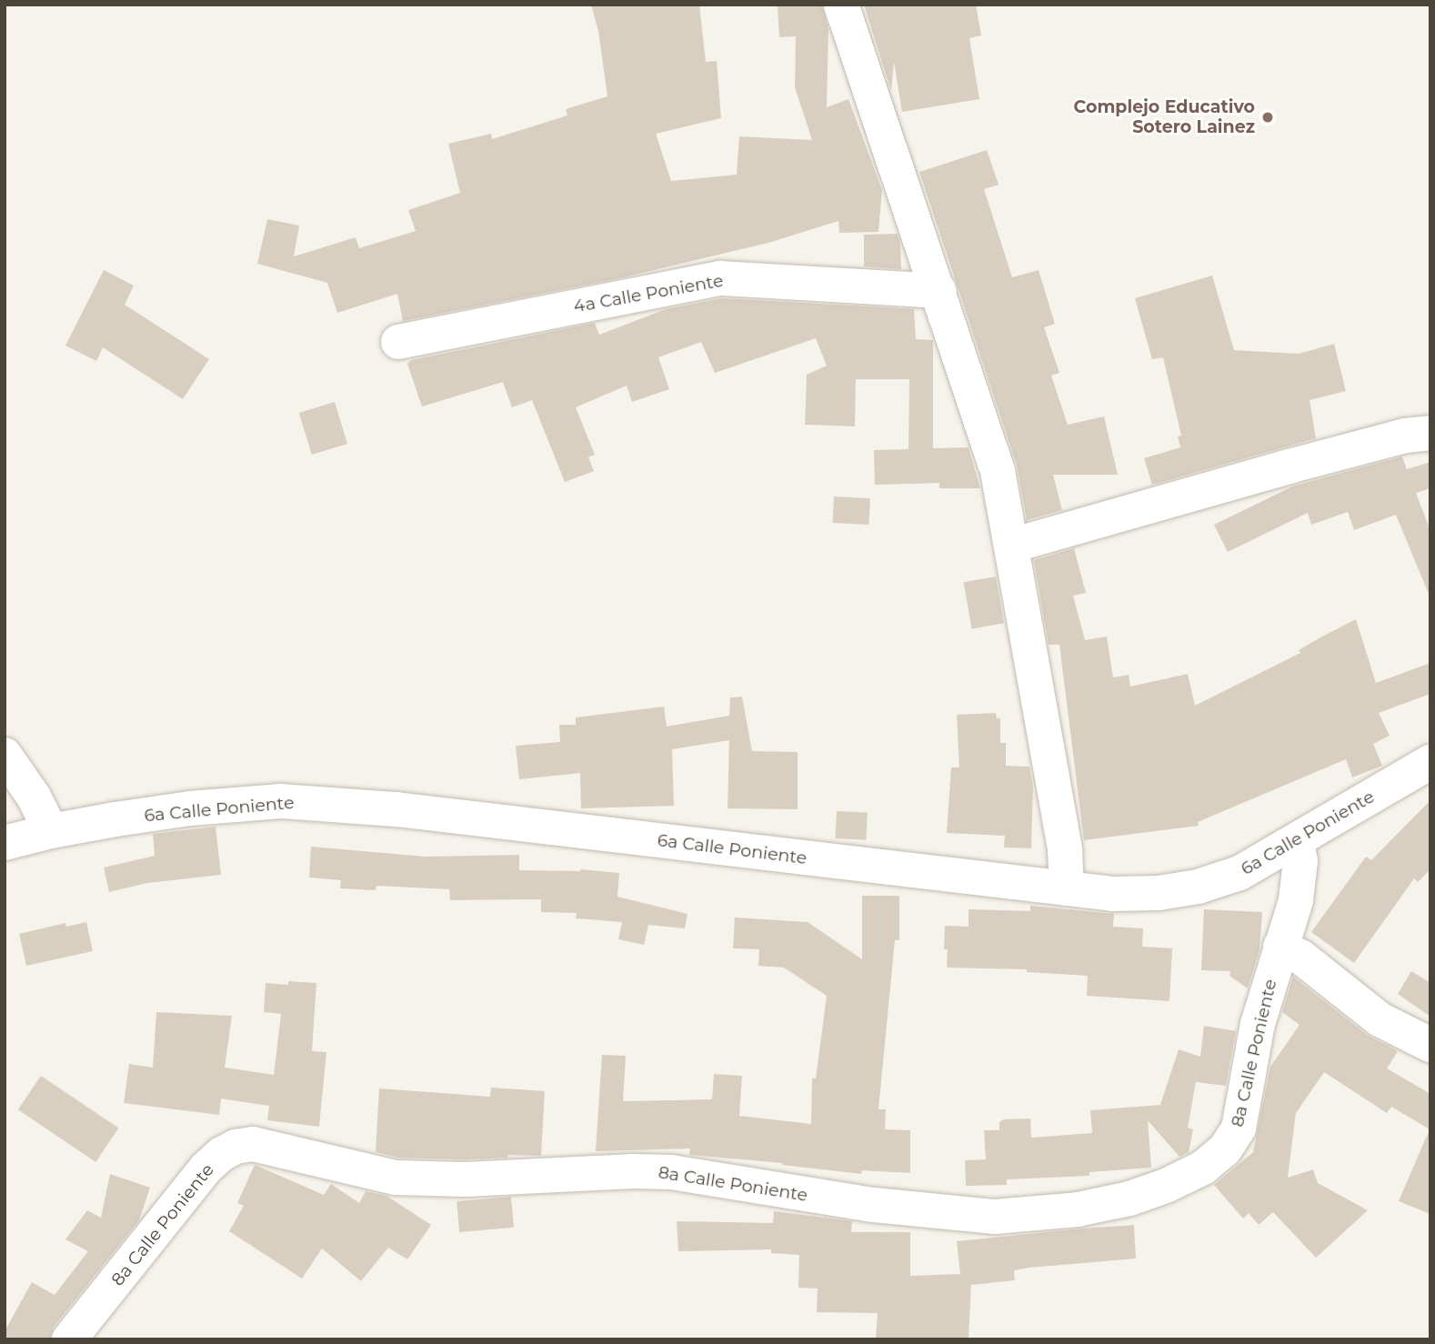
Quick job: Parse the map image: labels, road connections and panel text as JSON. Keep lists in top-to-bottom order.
{
  "streets": {
    "street": ["4a Calle Poniente", "6a Calle Poniente", "8a Calle Poniente"]
  },
  "crossings": [
    ["6a Calle Poniente", "8a Calle Poniente"]
  ],
  "places": ["Complejo Educativo Sotero Lainez"]
}
